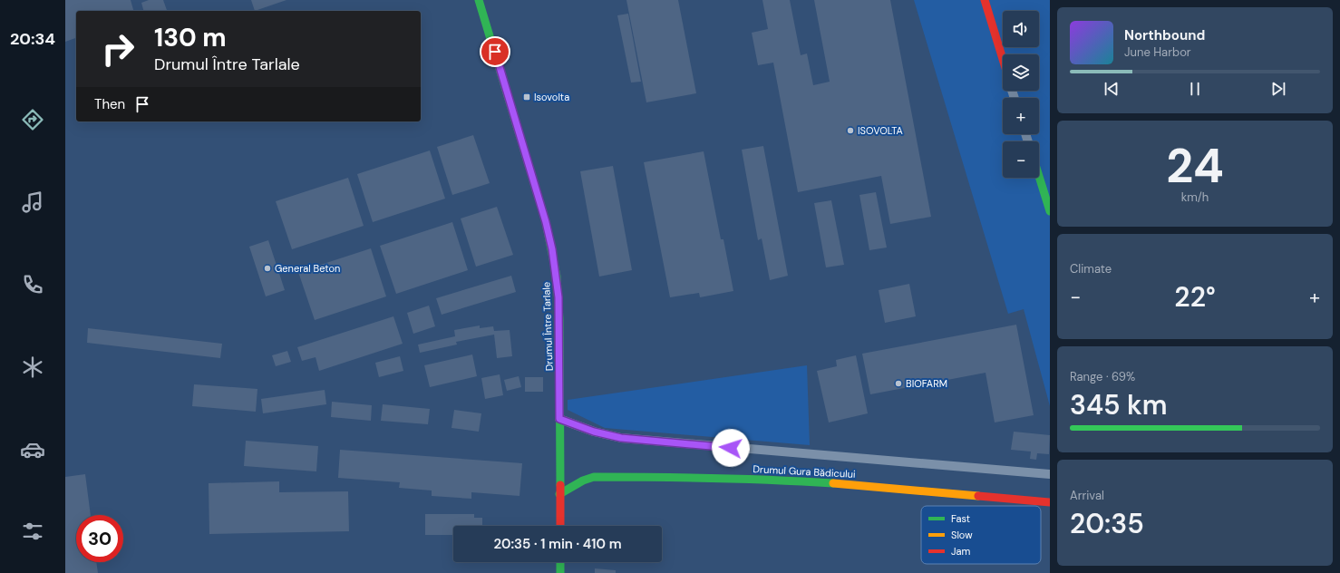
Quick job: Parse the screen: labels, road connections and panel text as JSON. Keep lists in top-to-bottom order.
{
  "streets": {
    "street": ["Drumul Între Tarlale", "Drumul Gura Bădicului"]
  },
  "crossings": [
    ["Drumul Între Tarlale", "Drumul Gura Bădicului"]
  ],
  "places": {
    "transit": ["Isovolta"],
    "other": ["ISOVOLTA", "General Beton", "BIOFARM"]
  },
  "legend": ["Fast", "Slow", "Jam"],
  "page": {
    "tabs": "20:34",
    "map_buttons": ["+", "−"],
    "turn": ["130 m", "Drumul Între Tarlale"],
    "song": ["Northbound", "June Harbor"],
    "then": "Then",
    "tile": [
      ["24", "km/h"],
      "Climate",
      ["Range · 69%", "345 km"],
      ["Arrival", "20:35"]
    ],
    "heat": ["−", "22°", "+"],
    "limit": "30",
    "trip": "20:35 · 1 min · 410 m"
  }
}
